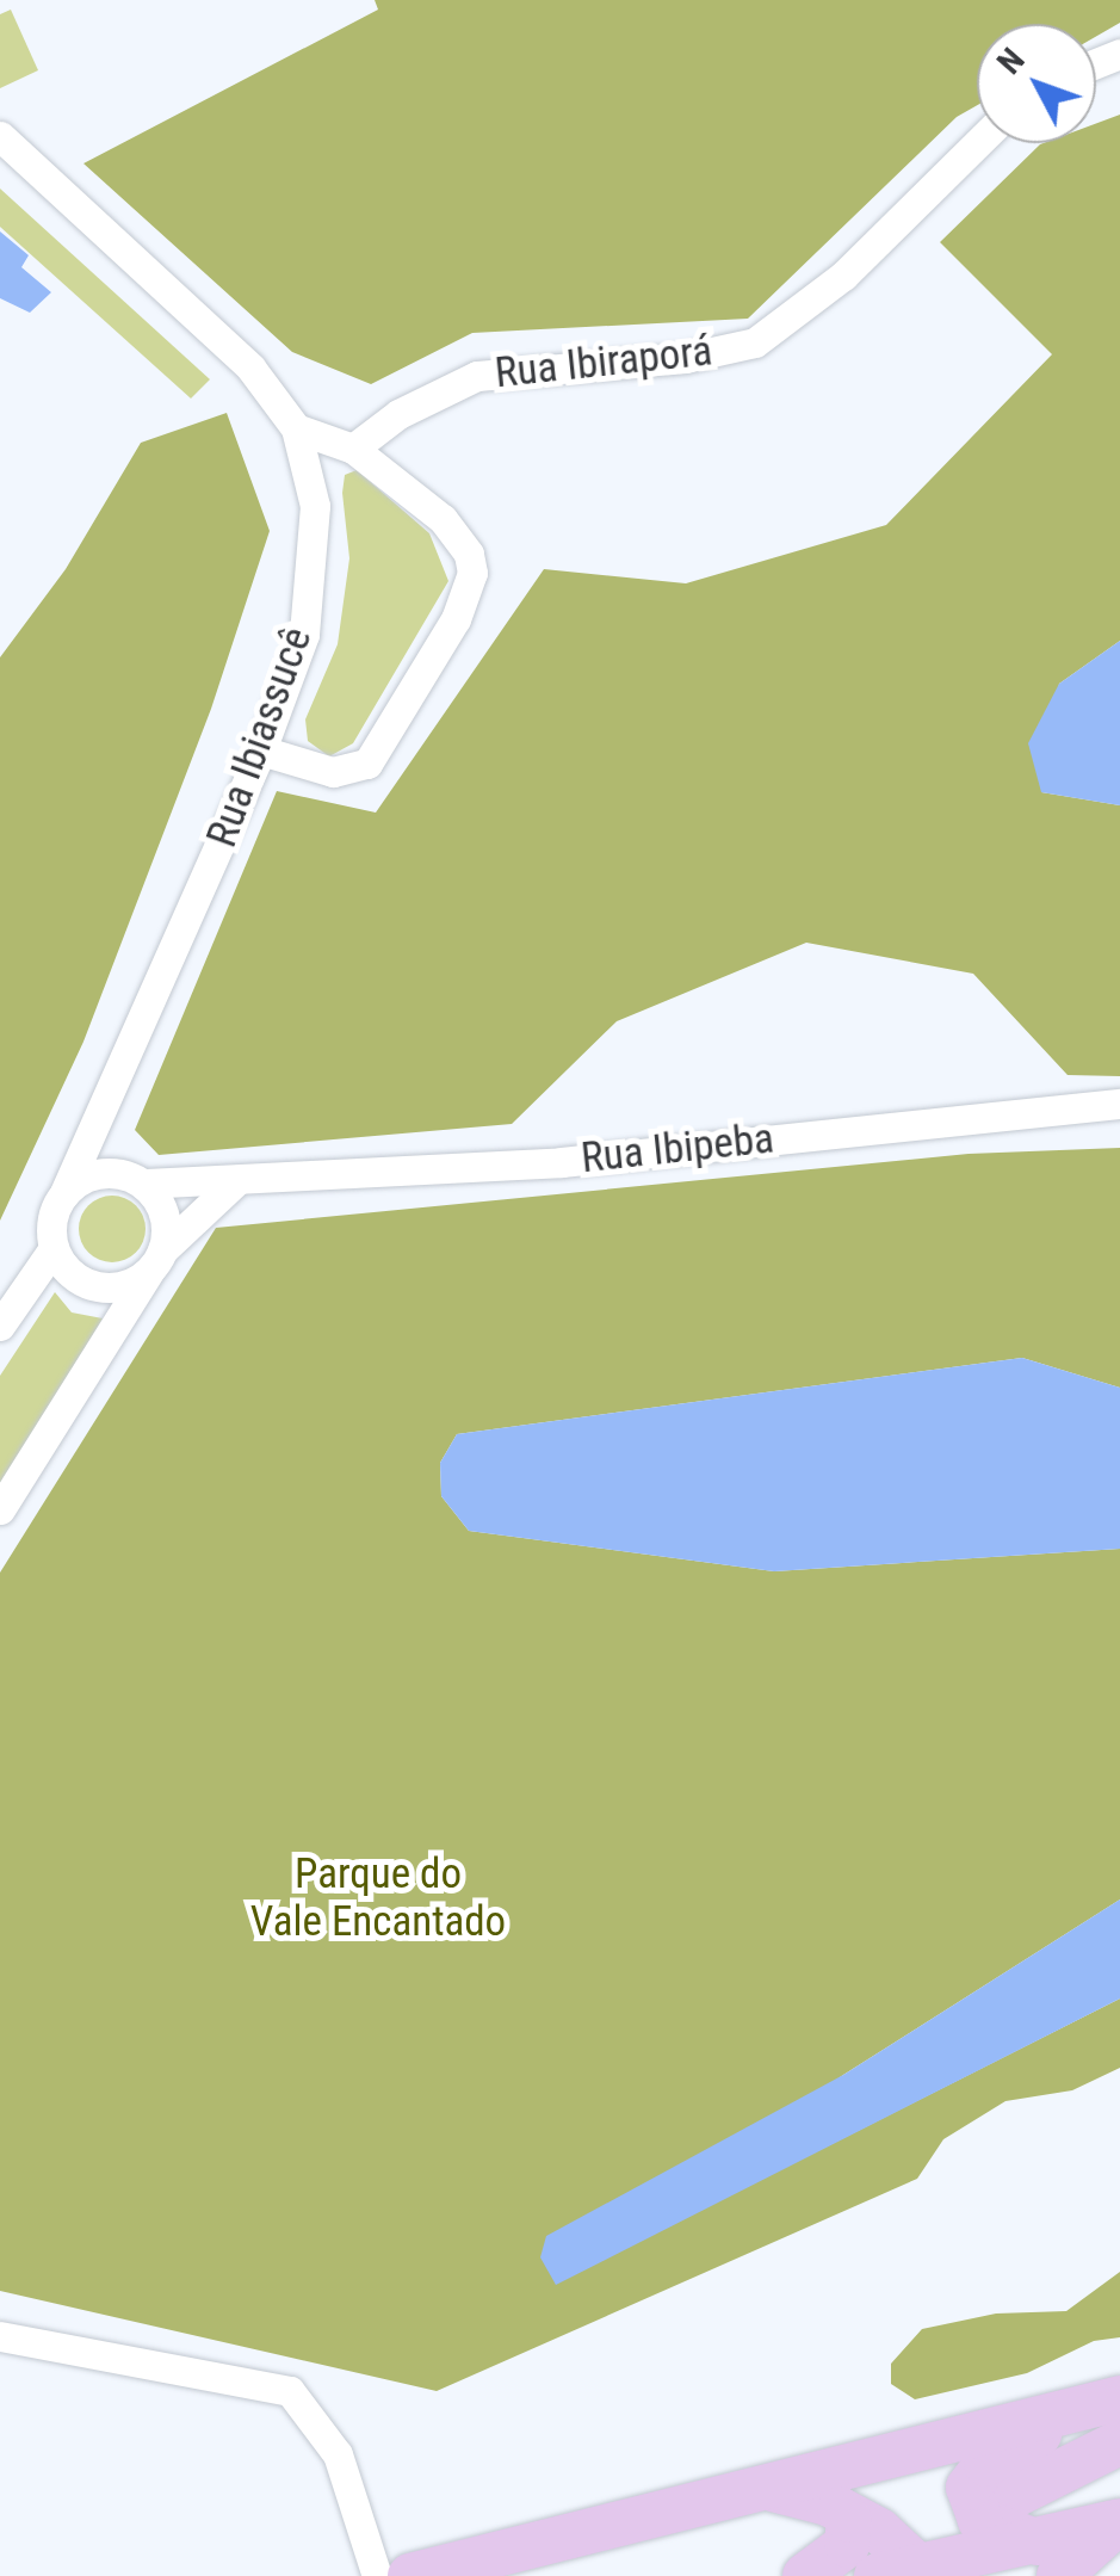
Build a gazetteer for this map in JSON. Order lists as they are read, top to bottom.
{
  "streets": {
    "street": ["Rua Ibiraporá", "Rua Ibiassucê", "Rua Ibipeba"]
  },
  "crossings": [
    ["Rua Ibiassucê", "Rua Ibipeba"]
  ],
  "parks": ["Parque do Vale Encantado"],
  "north": "top left"
}
